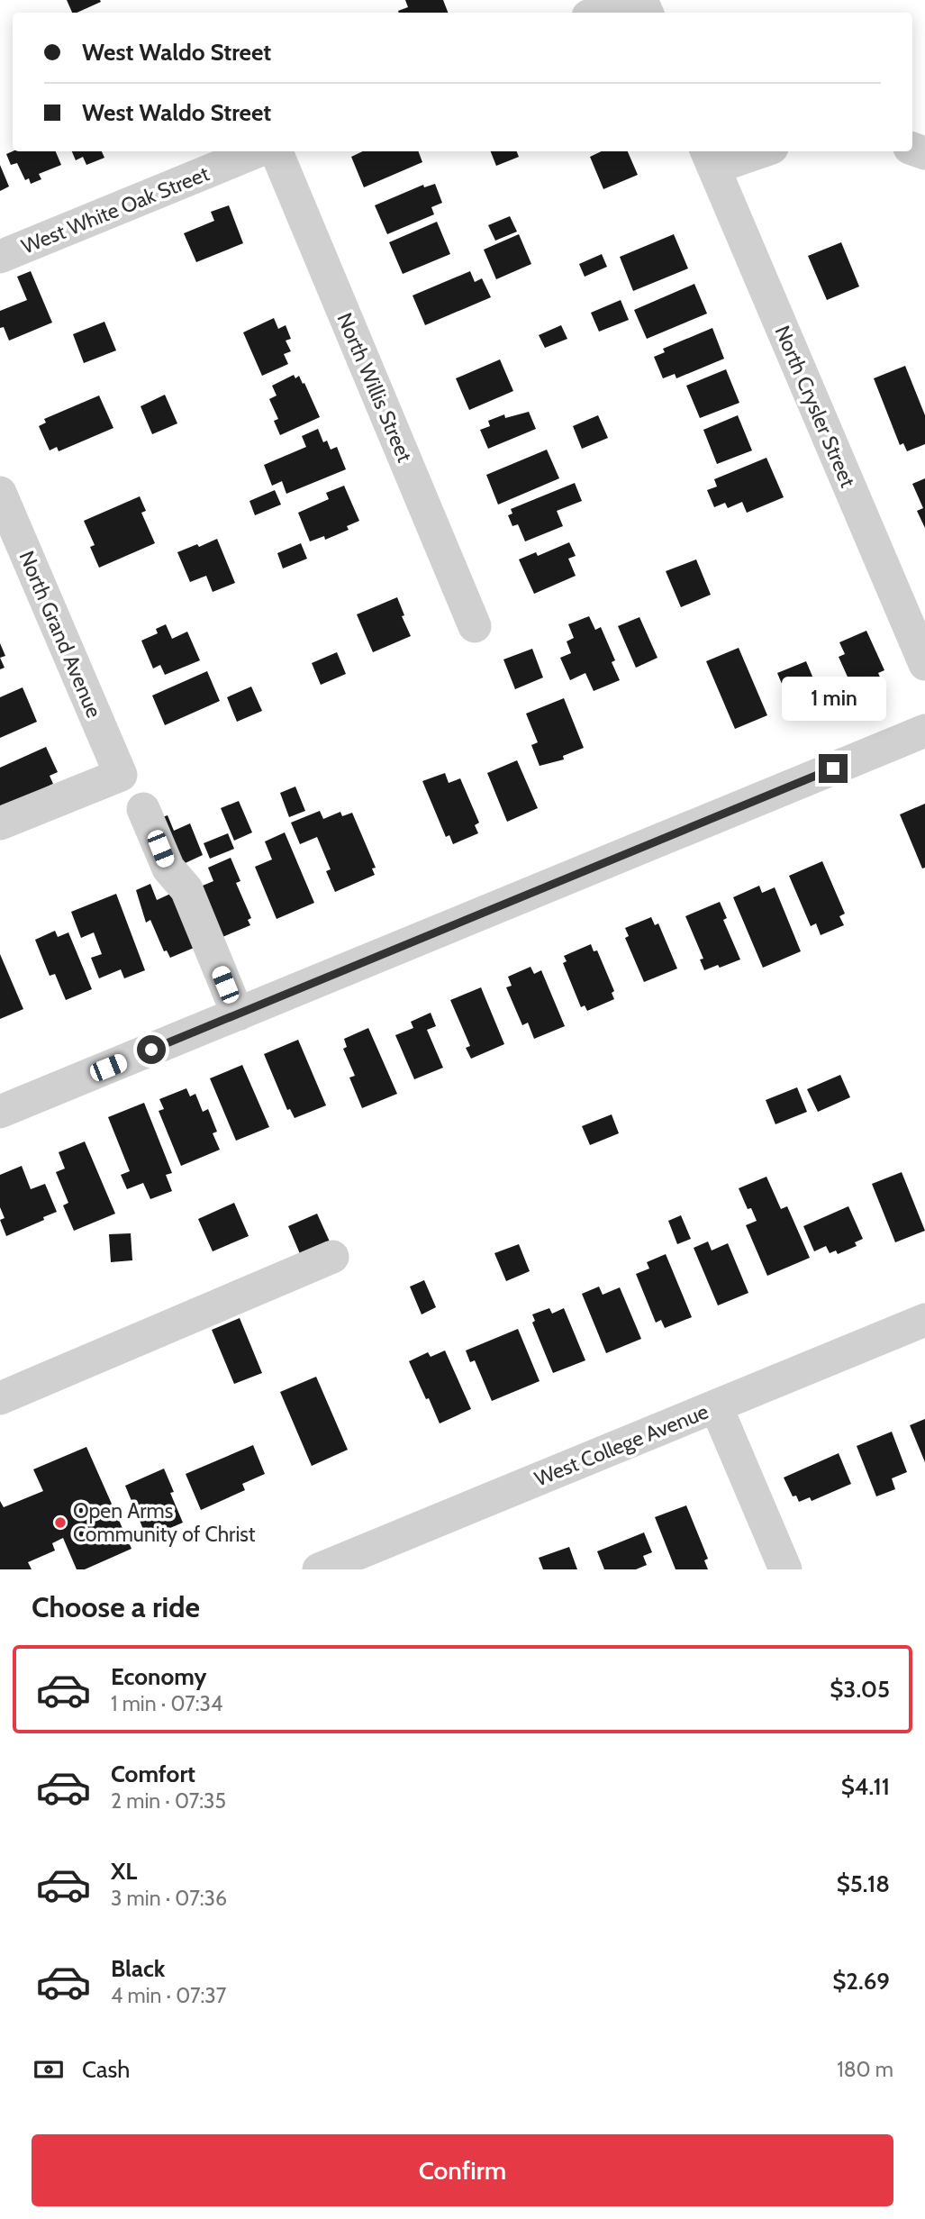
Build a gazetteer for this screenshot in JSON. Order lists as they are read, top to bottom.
{
  "streets": {
    "street": [
      "West White Oak Street",
      "North Willis Street",
      "North Crysler Street",
      "North Grand Avenue",
      "West College Avenue"
    ]
  },
  "places": ["Open Arms Community of Christ"],
  "page": {
    "banner": ["West Waldo Street", "West Waldo Street"],
    "bubble": "1 min",
    "heading": "Choose a ride",
    "list": [
      {
        "name": "Economy",
        "note": "1 min · 07:34",
        "value": "$3.05"
      },
      {
        "name": "Comfort",
        "note": "2 min · 07:35",
        "value": "$4.11"
      },
      {
        "name": "XL",
        "note": "3 min · 07:36",
        "value": "$5.18"
      },
      {
        "name": "Black",
        "note": "4 min · 07:37",
        "value": "$2.69"
      }
    ],
    "pay": ["Cash", "180 m"],
    "buttons": "Confirm"
  }
}
